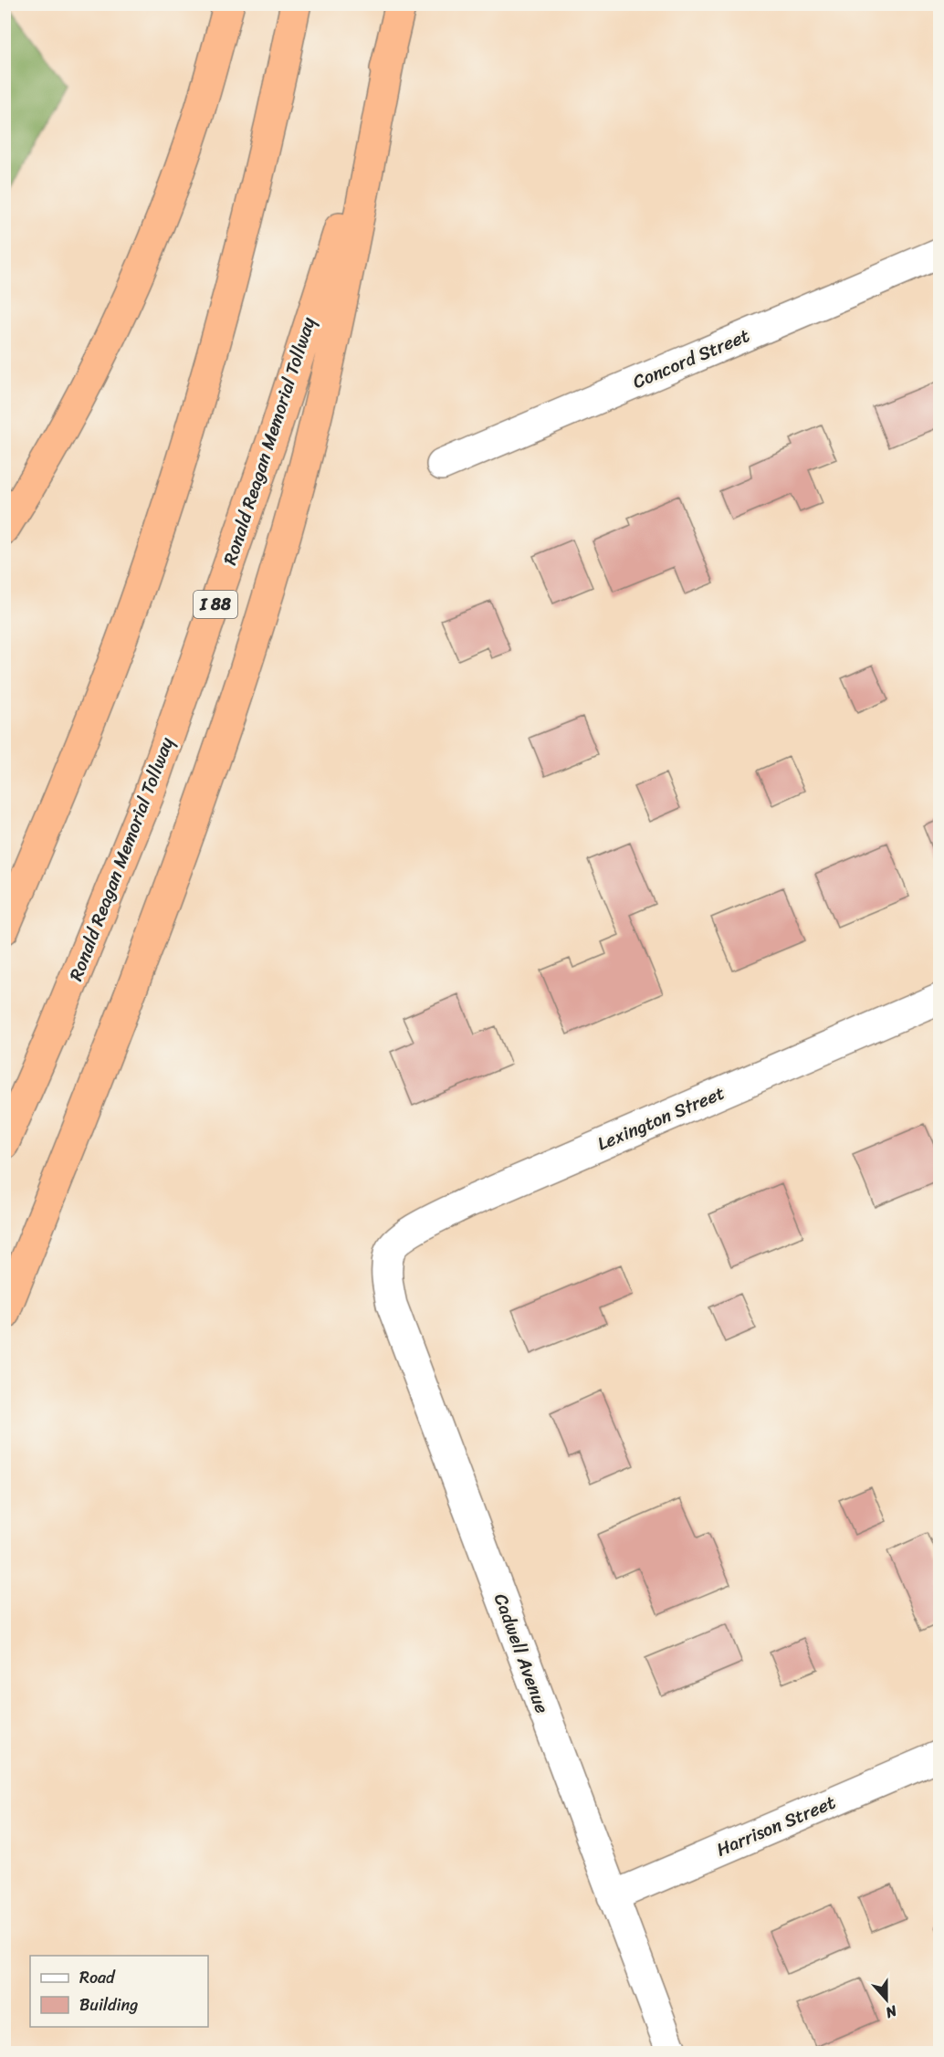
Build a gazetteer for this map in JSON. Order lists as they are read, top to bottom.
{
  "streets": {
    "highway": ["Ronald Reagan Memorial Tollway", "I 88"],
    "street": [
      "Concord Street",
      "Lexington Street",
      "Cadwell Avenue",
      "Harrison Street"
    ]
  },
  "crossings": [
    ["Lexington Street", "Cadwell Avenue"],
    ["Cadwell Avenue", "Harrison Street"]
  ],
  "legend": ["Road", "Building"],
  "north": "bottom"
}
